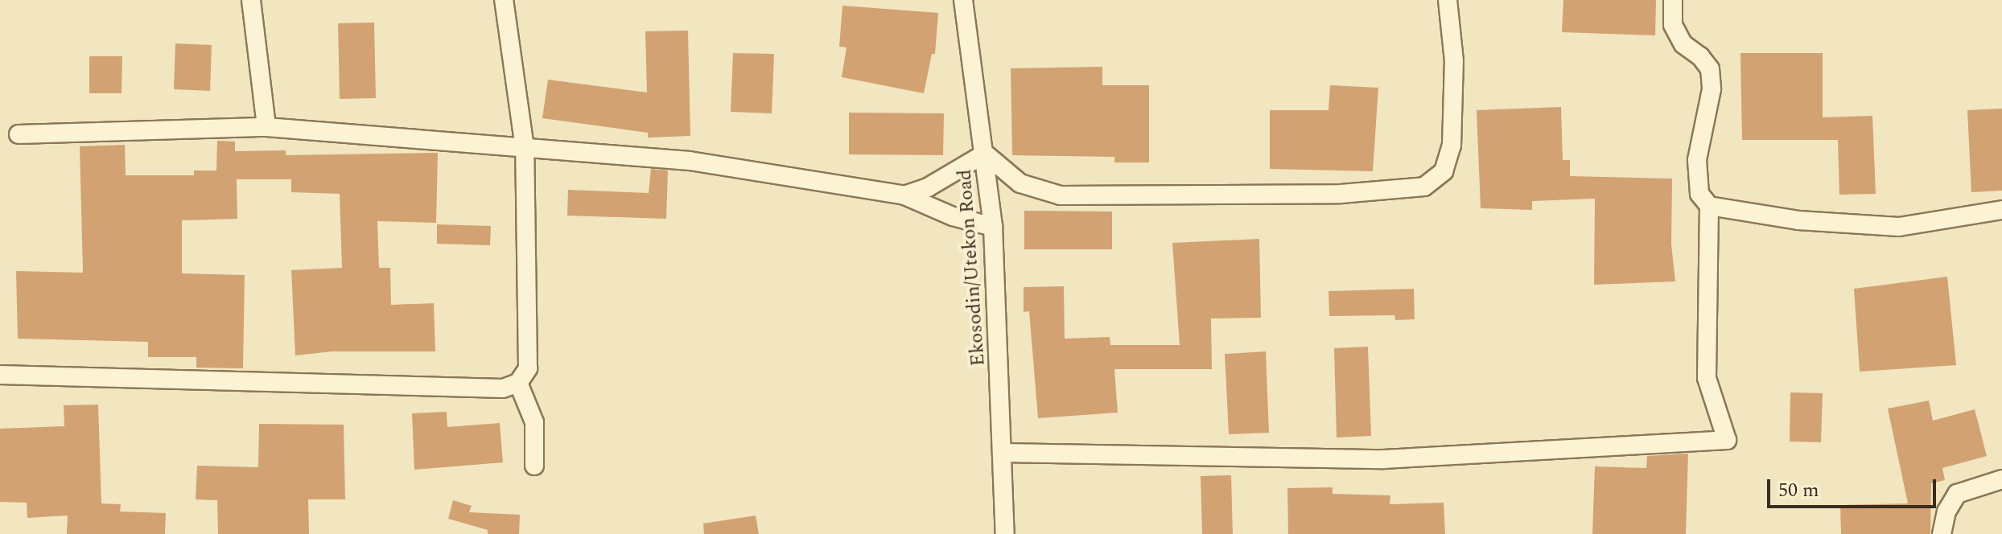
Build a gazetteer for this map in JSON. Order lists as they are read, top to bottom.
{
  "streets": {
    "street": ["Ekosodin/Utekon Road"]
  },
  "scale_bar": "50 m"
}
